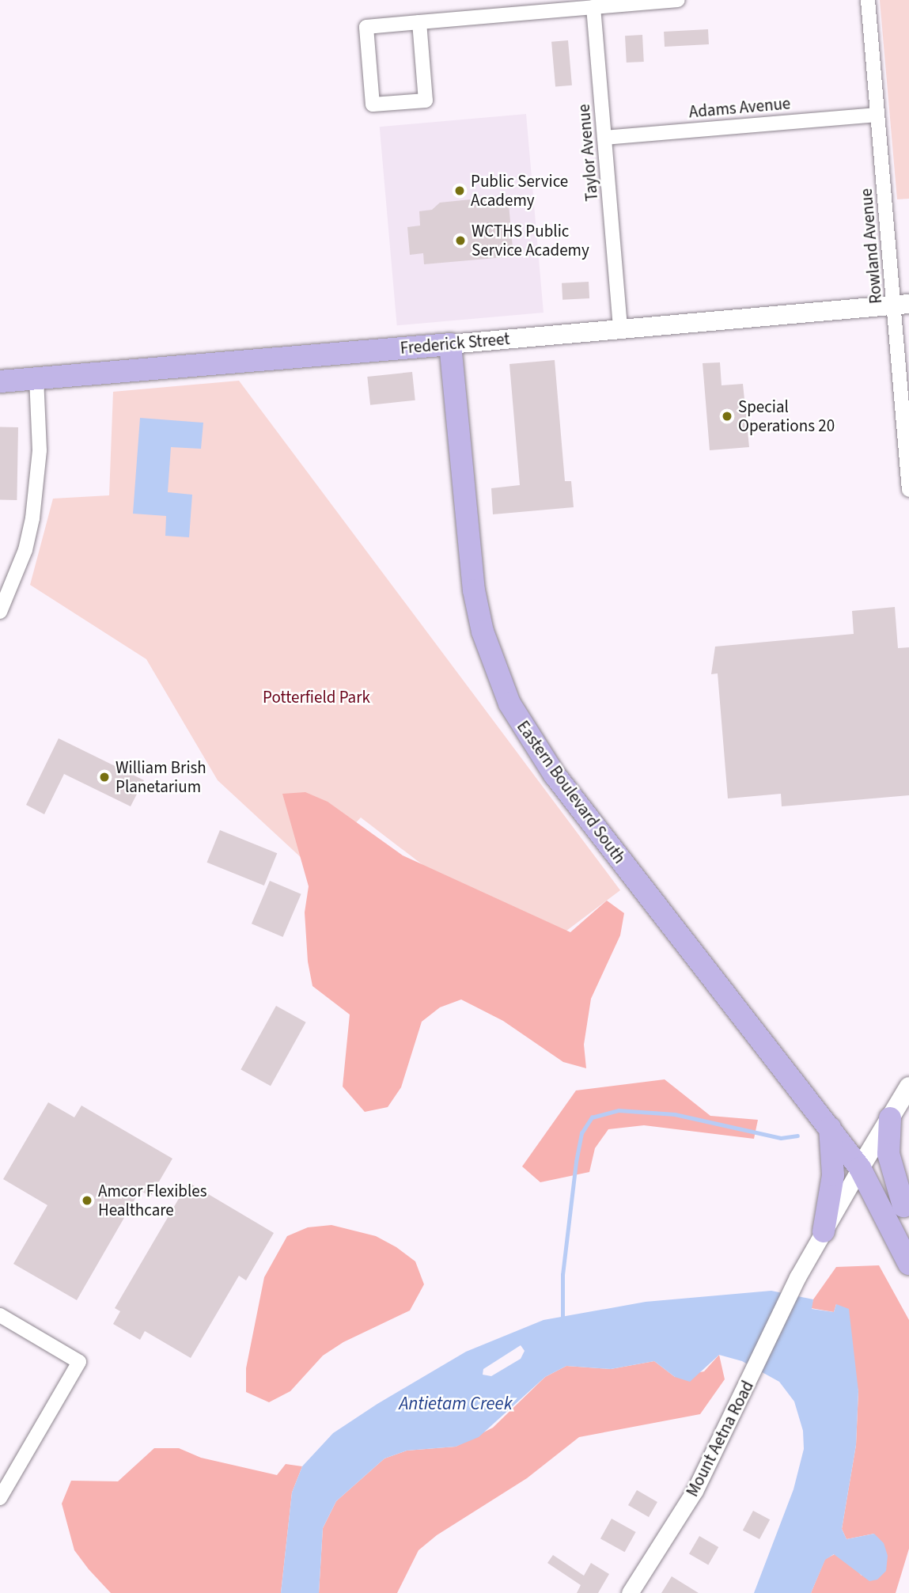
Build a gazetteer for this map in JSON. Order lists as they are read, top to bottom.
{
  "streets": {
    "main road": ["Frederick Street", "Eastern Boulevard South"],
    "street": [
      "Adams Avenue",
      "Taylor Avenue",
      "Rowland Avenue",
      "Mount Aetna Road"
    ]
  },
  "crossings": [
    ["Adams Avenue", "Taylor Avenue"],
    ["Adams Avenue", "Rowland Avenue"],
    ["Taylor Avenue", "Frederick Street"],
    ["Rowland Avenue", "Frederick Street"],
    ["Frederick Street", "Eastern Boulevard South"],
    ["Eastern Boulevard South", "Mount Aetna Road"]
  ],
  "water": ["Antietam Creek"],
  "parks": ["Potterfield Park"],
  "places": [
    "Public Service Academy",
    "WCTHS Public Service Academy",
    "Special Operations 20",
    "William Brish Planetarium",
    "Amcor Flexibles Healthcare"
  ]
}
